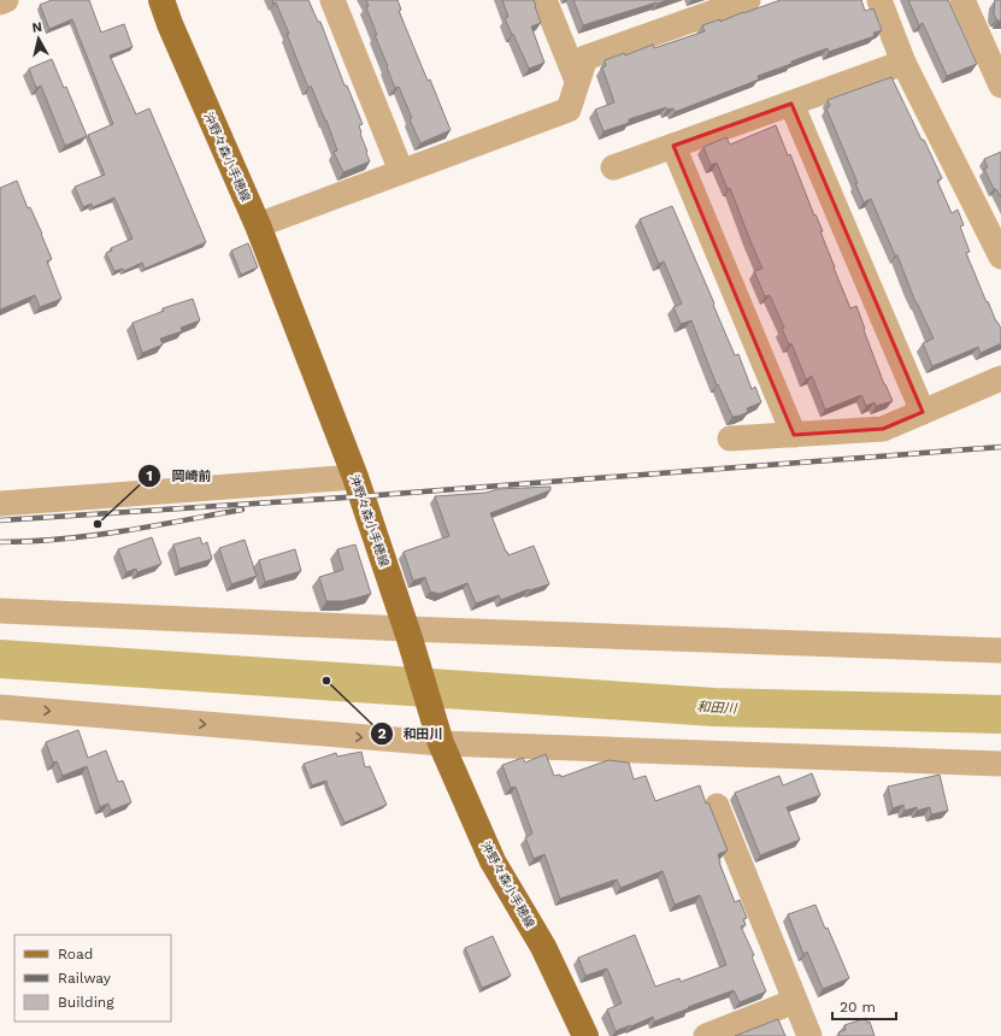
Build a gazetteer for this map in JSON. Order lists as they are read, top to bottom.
{
  "streets": {
    "main road": ["沖野々森小手穂線"]
  },
  "water": ["和田川"],
  "places": ["岡崎前", "和田川"],
  "legend": ["Road", "Railway", "Building"],
  "scale_bar": "20 m",
  "north": "top"
}
